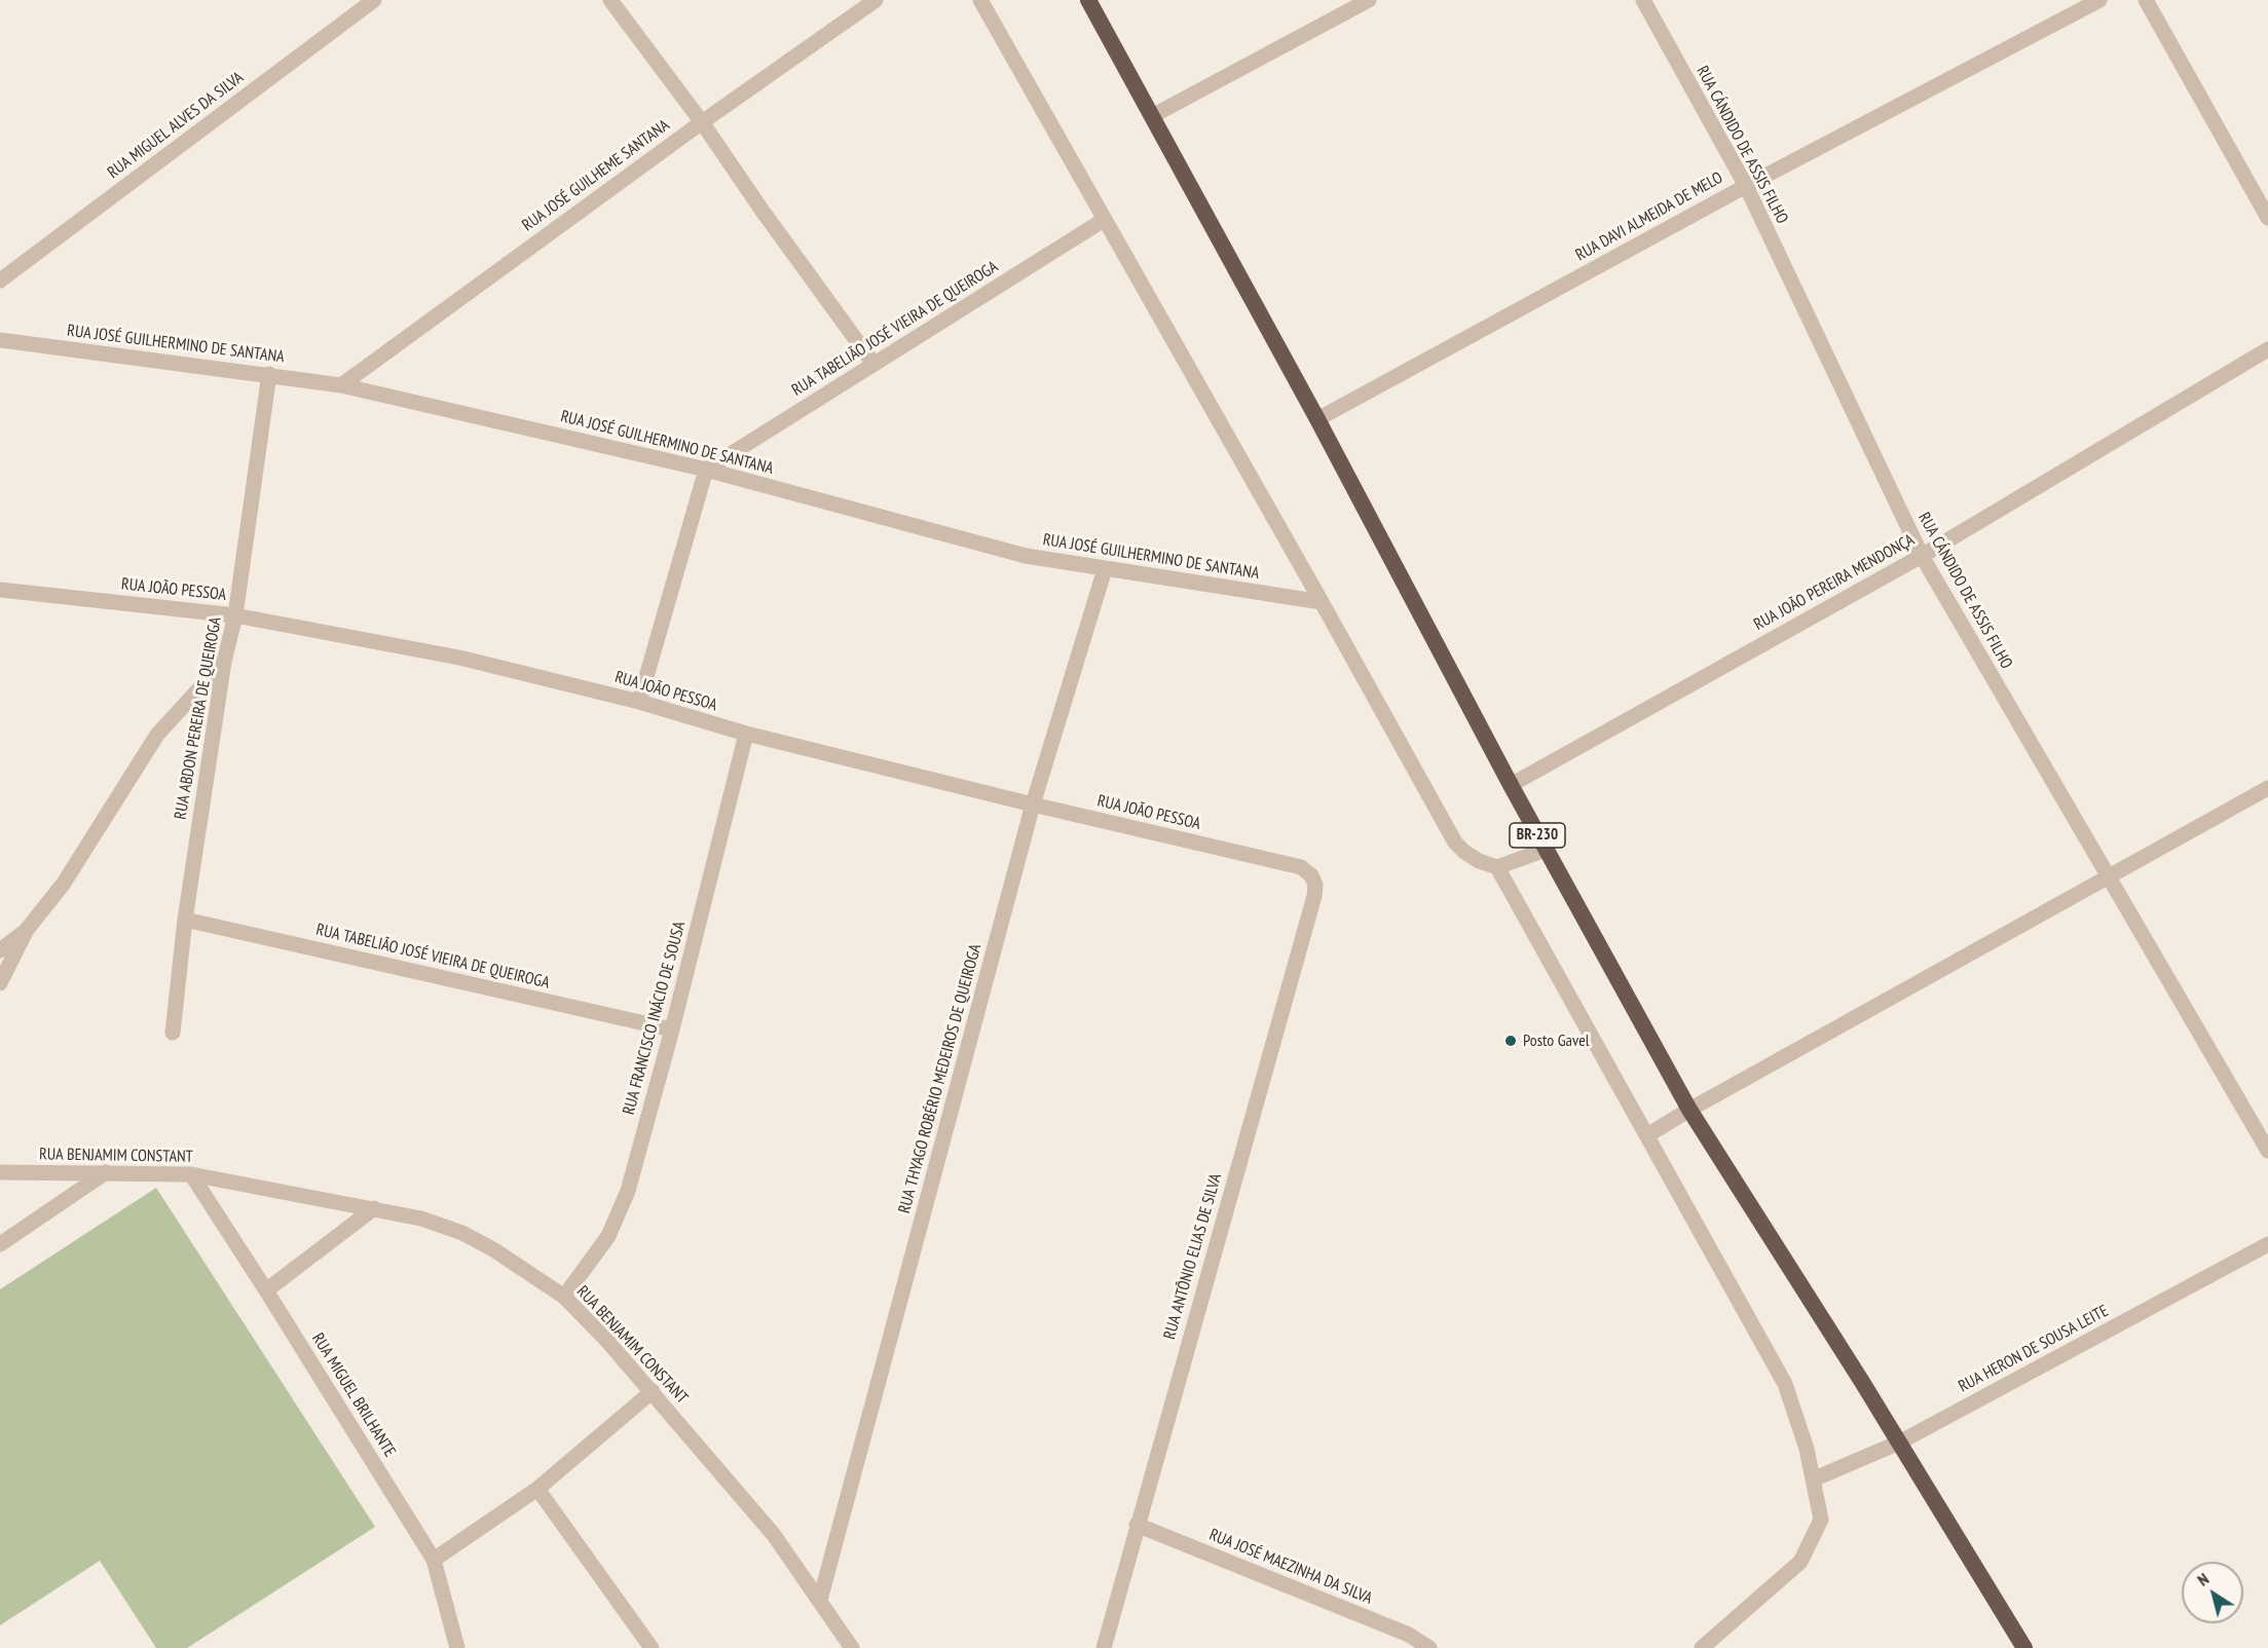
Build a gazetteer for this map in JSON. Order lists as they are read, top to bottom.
{
  "streets": {
    "highway": ["BR-230"],
    "street": [
      "RUA MIGUEL ALVES DA SILVA",
      "RUA CÁNDIDO DE ASSIS FILHO",
      "RUA JOSÉ GUILHEME SANTANA",
      "RUA DAVI ALMEIDA DE MELO",
      "RUA TABELIÃO JOSÉ VIEIRA DE QUEIROGA",
      "RUA JOSÉ GUILHERMINO DE SANTANA",
      "RUA JOÃO PEREIRA MENDONÇA",
      "RUA JOÃO PESSOA",
      "RUA ABDON PEREIRA DE QUEIROGA",
      "RUA FRANCISCO INÁCIO DE SOUSA",
      "RUA THYAGO ROBÉRIO MEDEIROS DE QUEIROGA",
      "RUA BENJAMIM CONSTANT",
      "RUA ANTÔNIO ELIAS DE SILVA",
      "RUA HERON DE SOUSA LEITE",
      "RUA MIGUEL BRILHANTE",
      "RUA JOSÉ MAEZINHA DA SILVA"
    ]
  },
  "crossings": [
    ["RUA CÁNDIDO DE ASSIS FILHO", "RUA DAVI ALMEIDA DE MELO"],
    ["RUA CÁNDIDO DE ASSIS FILHO", "RUA JOÃO PEREIRA MENDONÇA"],
    ["RUA JOSÉ GUILHEME SANTANA", "RUA JOSÉ GUILHERMINO DE SANTANA"],
    ["RUA DAVI ALMEIDA DE MELO", "BR-230"],
    ["RUA TABELIÃO JOSÉ VIEIRA DE QUEIROGA", "RUA JOSÉ GUILHERMINO DE SANTANA"],
    ["RUA TABELIÃO JOSÉ VIEIRA DE QUEIROGA", "RUA ABDON PEREIRA DE QUEIROGA"],
    ["RUA TABELIÃO JOSÉ VIEIRA DE QUEIROGA", "RUA FRANCISCO INÁCIO DE SOUSA"],
    ["RUA JOSÉ GUILHERMINO DE SANTANA", "RUA ABDON PEREIRA DE QUEIROGA"],
    ["RUA JOSÉ GUILHERMINO DE SANTANA", "RUA THYAGO ROBÉRIO MEDEIROS DE QUEIROGA"],
    ["RUA JOÃO PEREIRA MENDONÇA", "BR-230"],
    ["RUA JOÃO PESSOA", "RUA ABDON PEREIRA DE QUEIROGA"],
    ["RUA JOÃO PESSOA", "RUA FRANCISCO INÁCIO DE SOUSA"],
    ["RUA JOÃO PESSOA", "RUA THYAGO ROBÉRIO MEDEIROS DE QUEIROGA"],
    ["RUA JOÃO PESSOA", "RUA ANTÔNIO ELIAS DE SILVA"],
    ["BR-230", "RUA HERON DE SOUSA LEITE"],
    ["RUA FRANCISCO INÁCIO DE SOUSA", "RUA BENJAMIM CONSTANT"],
    ["RUA THYAGO ROBÉRIO MEDEIROS DE QUEIROGA", "RUA BENJAMIM CONSTANT"],
    ["RUA BENJAMIM CONSTANT", "RUA MIGUEL BRILHANTE"],
    ["RUA ANTÔNIO ELIAS DE SILVA", "RUA JOSÉ MAEZINHA DA SILVA"]
  ],
  "places": ["Posto Gavel"],
  "north": "top left"
}
